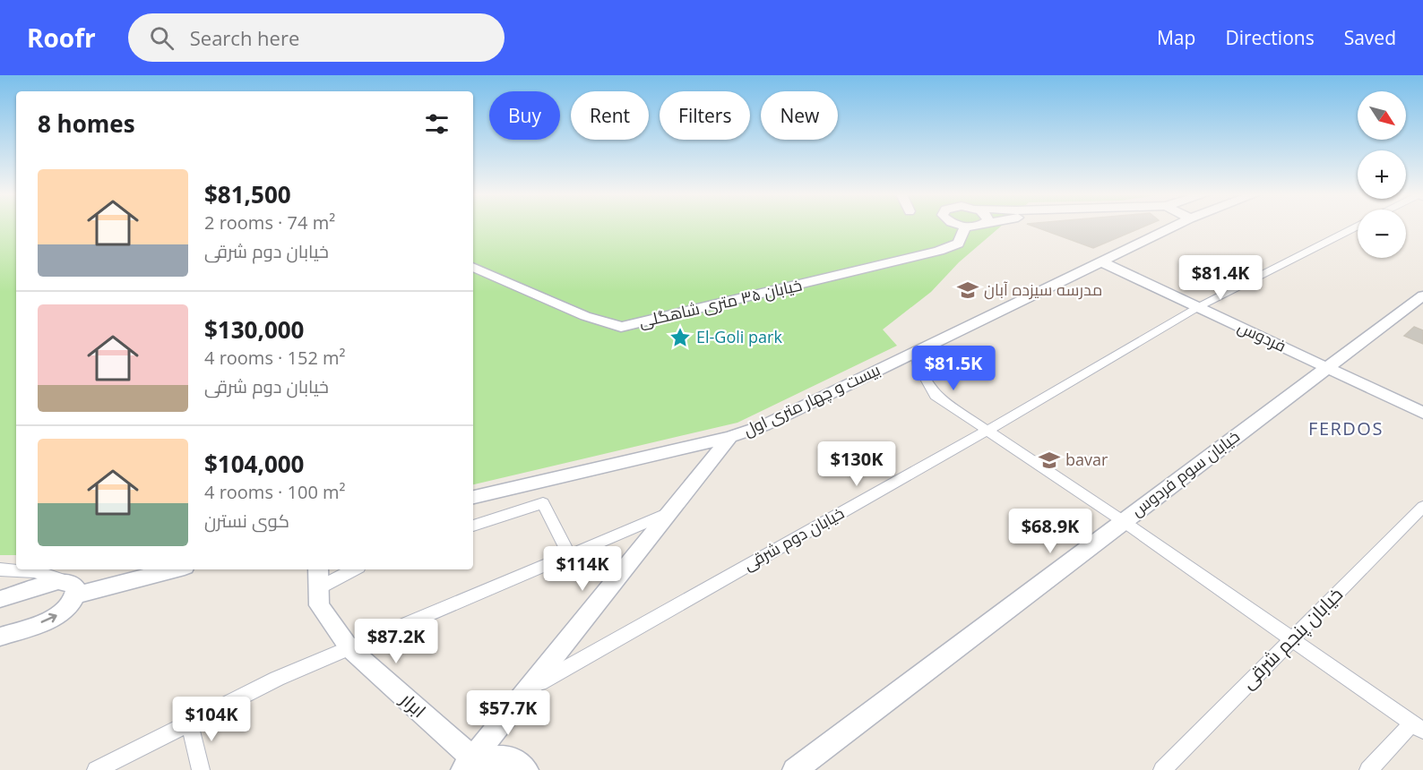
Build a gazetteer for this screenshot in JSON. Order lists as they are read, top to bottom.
{
  "streets": {
    "street": [
      "خیابان ۳۵ متری شاهگلی",
      "فردوس",
      "بیست و چهار متری اول",
      "خیابان سوم فردوس",
      "خیابان دوم شرقی",
      "خیابان پنجم شرقی",
      "ابرار"
    ]
  },
  "crossings": [
    ["فردوس", "بیست و چهار متری اول"],
    ["فردوس", "خیابان سوم فردوس"],
    ["فردوس", "خیابان دوم شرقی"]
  ],
  "districts": ["FERDOS"],
  "places": {
    "school or university": ["مدرسه سیزده آبان", "bavar"],
    "place": ["El-Goli park"]
  },
  "north": "bottom right",
  "page": {
    "header": "Roofr",
    "search": "Search here",
    "nav": ["Map", "Directions", "Saved"],
    "map_buttons": ["+", "−"],
    "chip": [
      "Buy",
      "Rent",
      "Filters",
      "New"
    ],
    "heading": "8 homes",
    "list": [
      {
        "name": "$81,500",
        "note": "2 rooms · 74 m² · خیابان دوم شرقی"
      },
      {
        "name": "$130,000",
        "note": "4 rooms · 152 m² · خیابان دوم شرقی"
      },
      {
        "name": "$104,000",
        "note": "4 rooms · 100 m² · کوی نسترن"
      }
    ],
    "price": [
      "$81.4K",
      "$81.5K",
      "$130K",
      "$68.9K",
      "$114K",
      "$87.2K",
      "$57.7K",
      "$104K"
    ]
  }
}
